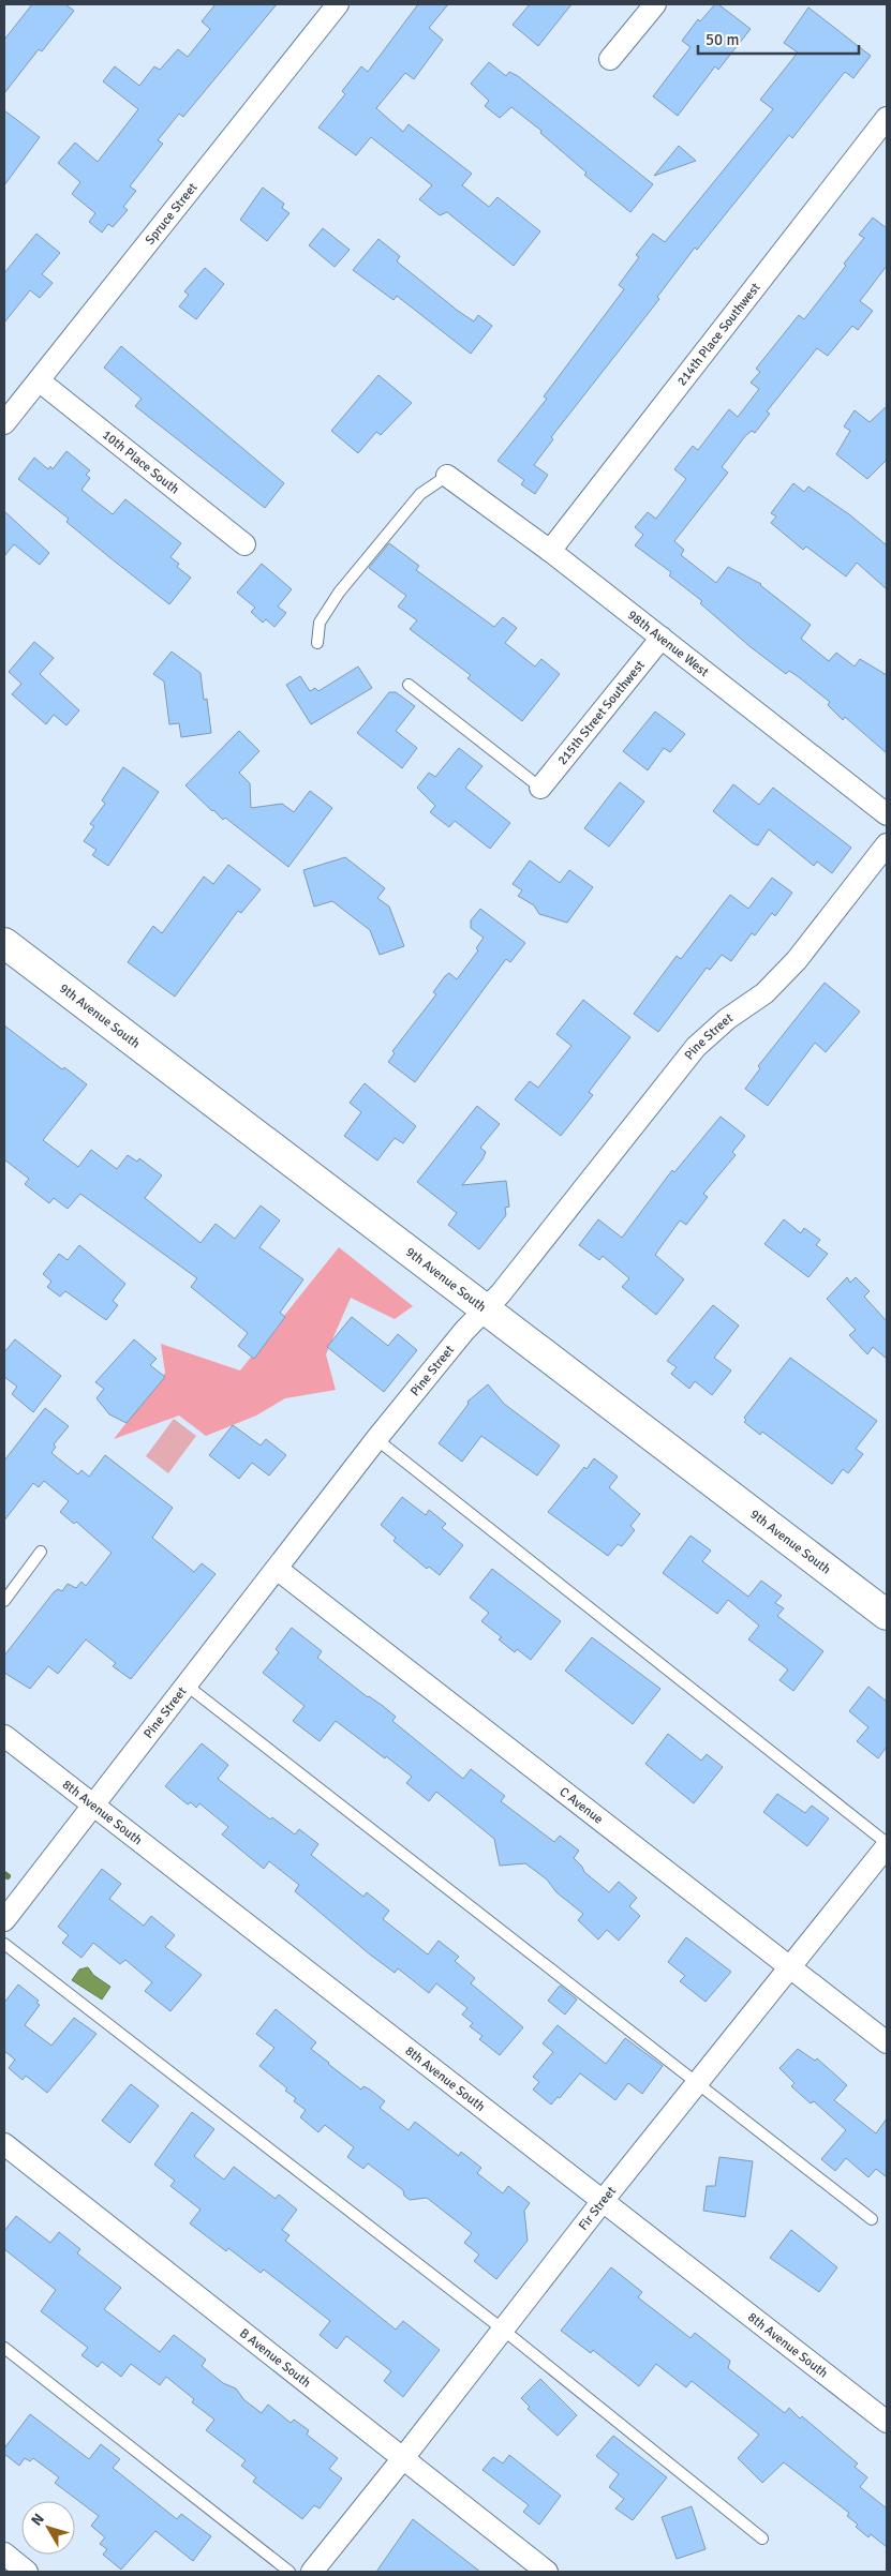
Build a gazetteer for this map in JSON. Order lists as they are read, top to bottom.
{
  "streets": {
    "main road": ["9th Avenue South"],
    "street": [
      "Spruce Street",
      "214th Place Southwest",
      "10th Place South",
      "98th Avenue West",
      "215th Street Southwest",
      "Pine Street",
      "C Avenue",
      "8th Avenue South",
      "Fir Street",
      "B Avenue South"
    ]
  },
  "crossings": [
    ["Spruce Street", "10th Place South"],
    ["214th Place Southwest", "98th Avenue West"],
    ["98th Avenue West", "215th Street Southwest"],
    ["9th Avenue South", "Pine Street"],
    ["Pine Street", "C Avenue"],
    ["Pine Street", "8th Avenue South"],
    ["C Avenue", "Fir Street"],
    ["8th Avenue South", "Fir Street"],
    ["Fir Street", "B Avenue South"]
  ],
  "scale_bar": "50 m",
  "north": "top left"
}
